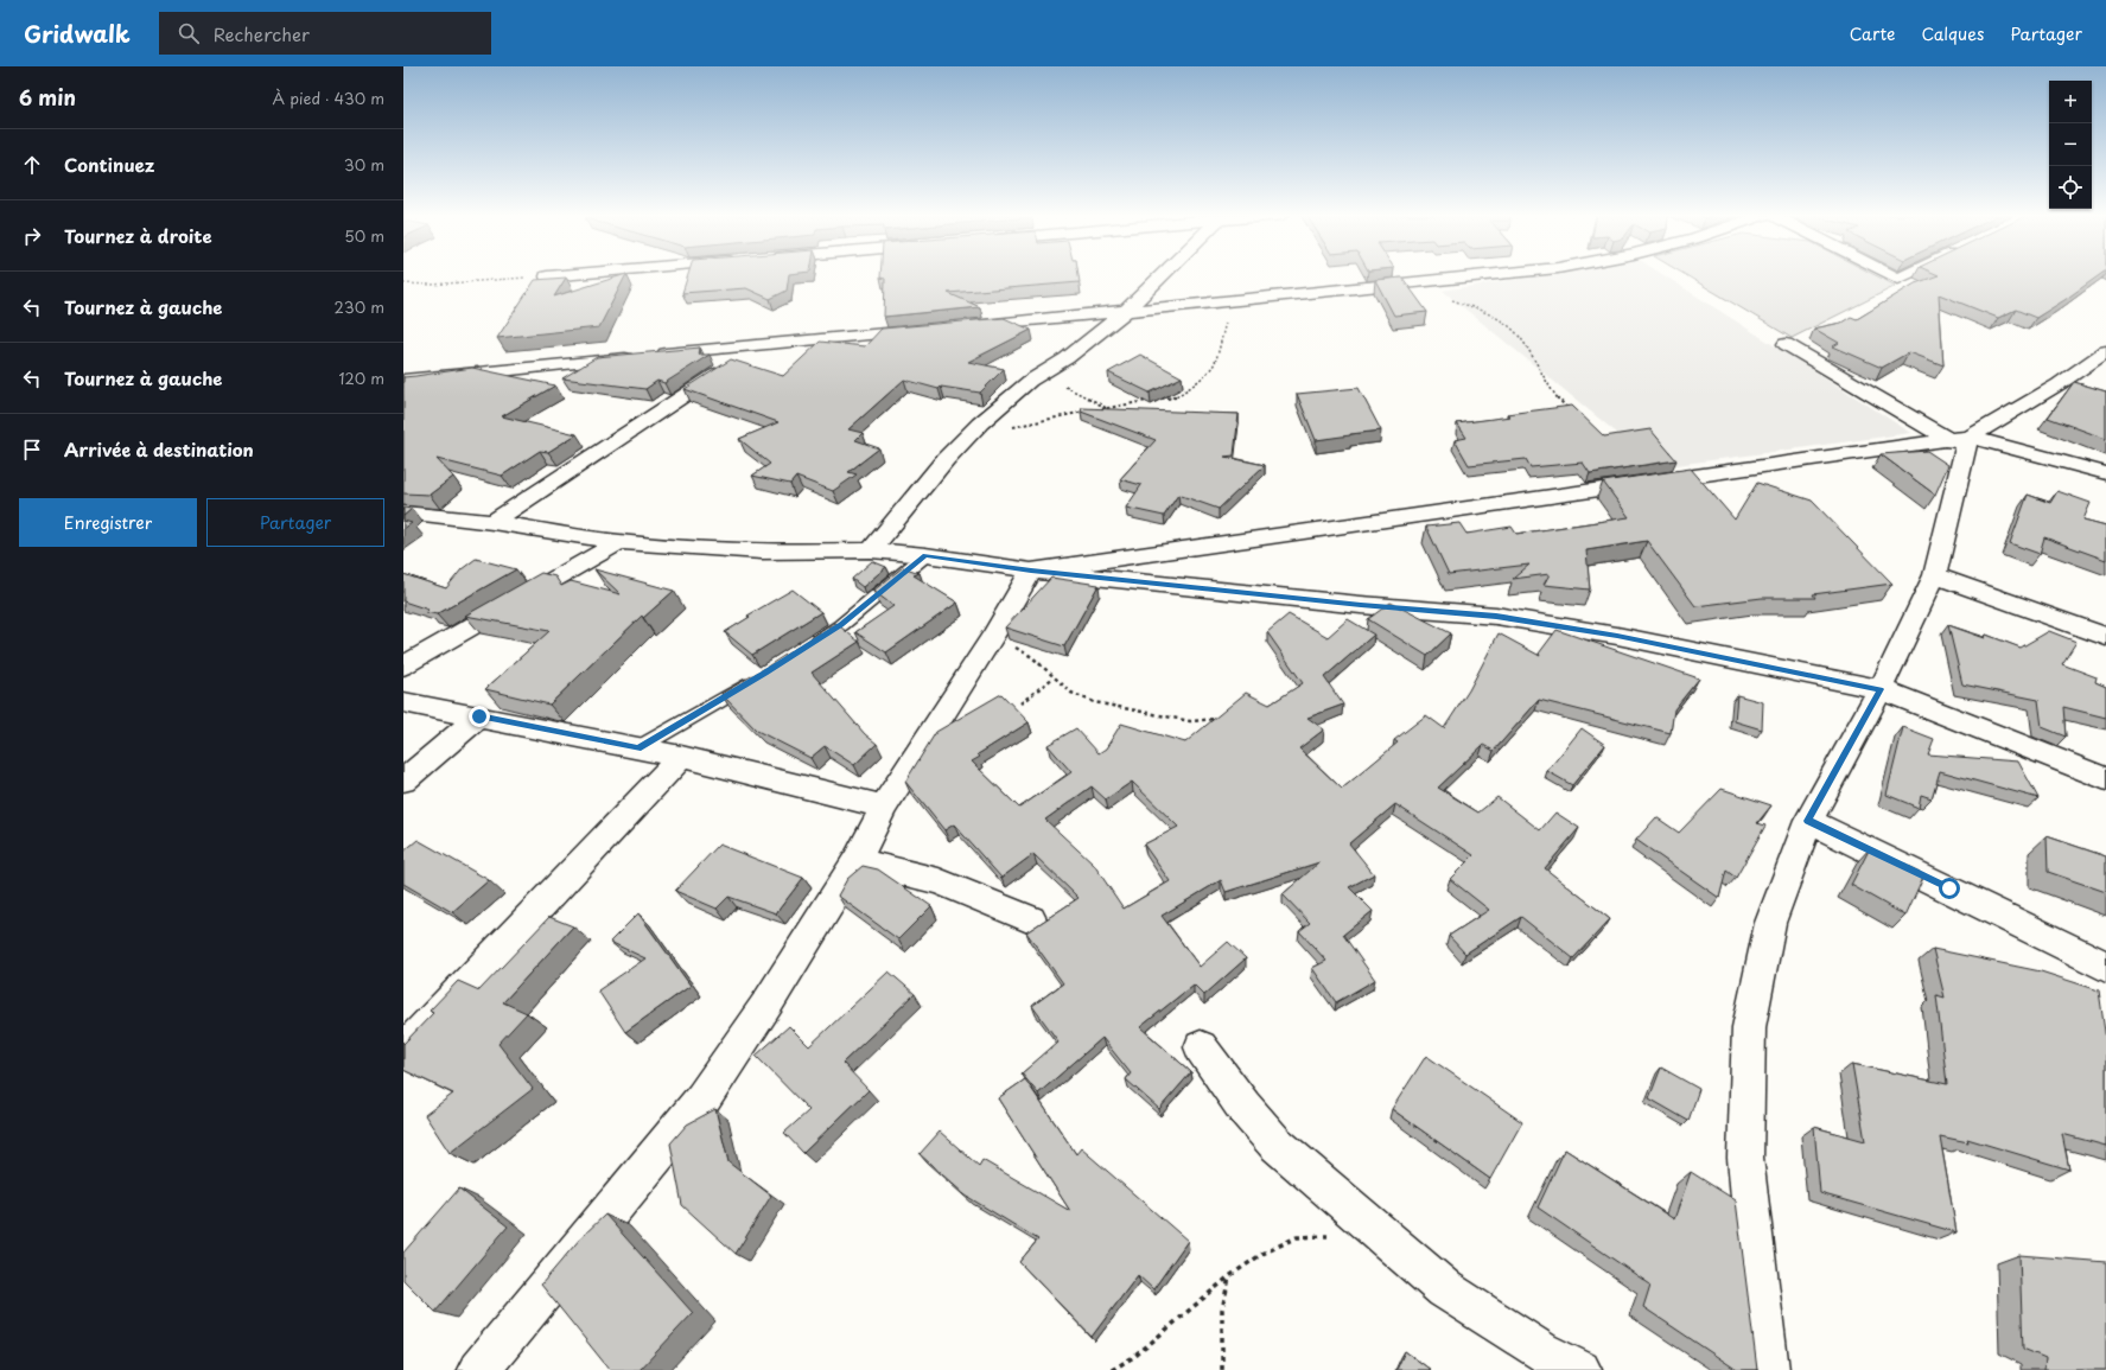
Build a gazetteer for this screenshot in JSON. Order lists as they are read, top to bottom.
{
  "page": {
    "header": "Gridwalk",
    "search": "Rechercher",
    "nav": ["Carte", "Calques", "Partager"],
    "heading": ["6 min", "À pied · 430 m"],
    "map_buttons": ["+", "−"],
    "list": [
      ["Continuez", "30 m"],
      ["Tournez à droite", "50 m"],
      ["Tournez à gauche", "230 m"],
      ["Tournez à gauche", "120 m"],
      "Arrivée à destination"
    ],
    "buttons": ["Enregistrer", "Partager"]
  }
}
